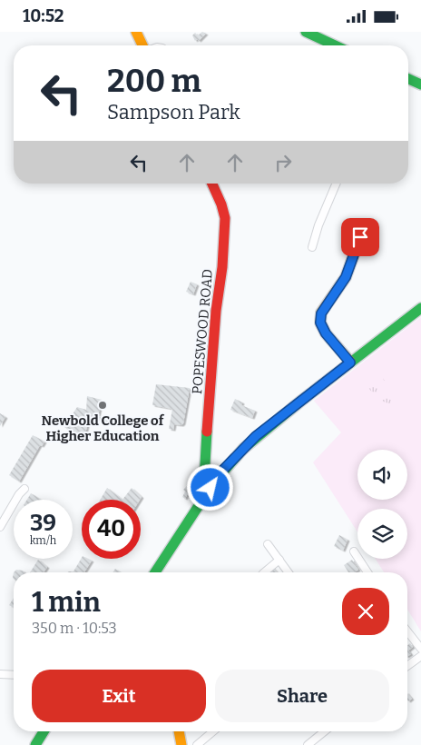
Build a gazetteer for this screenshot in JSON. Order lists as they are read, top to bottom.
{
  "streets": {
    "street": ["POPESWOOD ROAD"]
  },
  "places": ["Newbold College of Higher Education"],
  "page": {
    "status": "10:52",
    "turn": ["200 m", "Sampson Park"],
    "speed": "39 km/h",
    "limit": "40",
    "heading": ["1 min", "350 m · 10:53"],
    "buttons": ["Exit", "Share"]
  }
}
